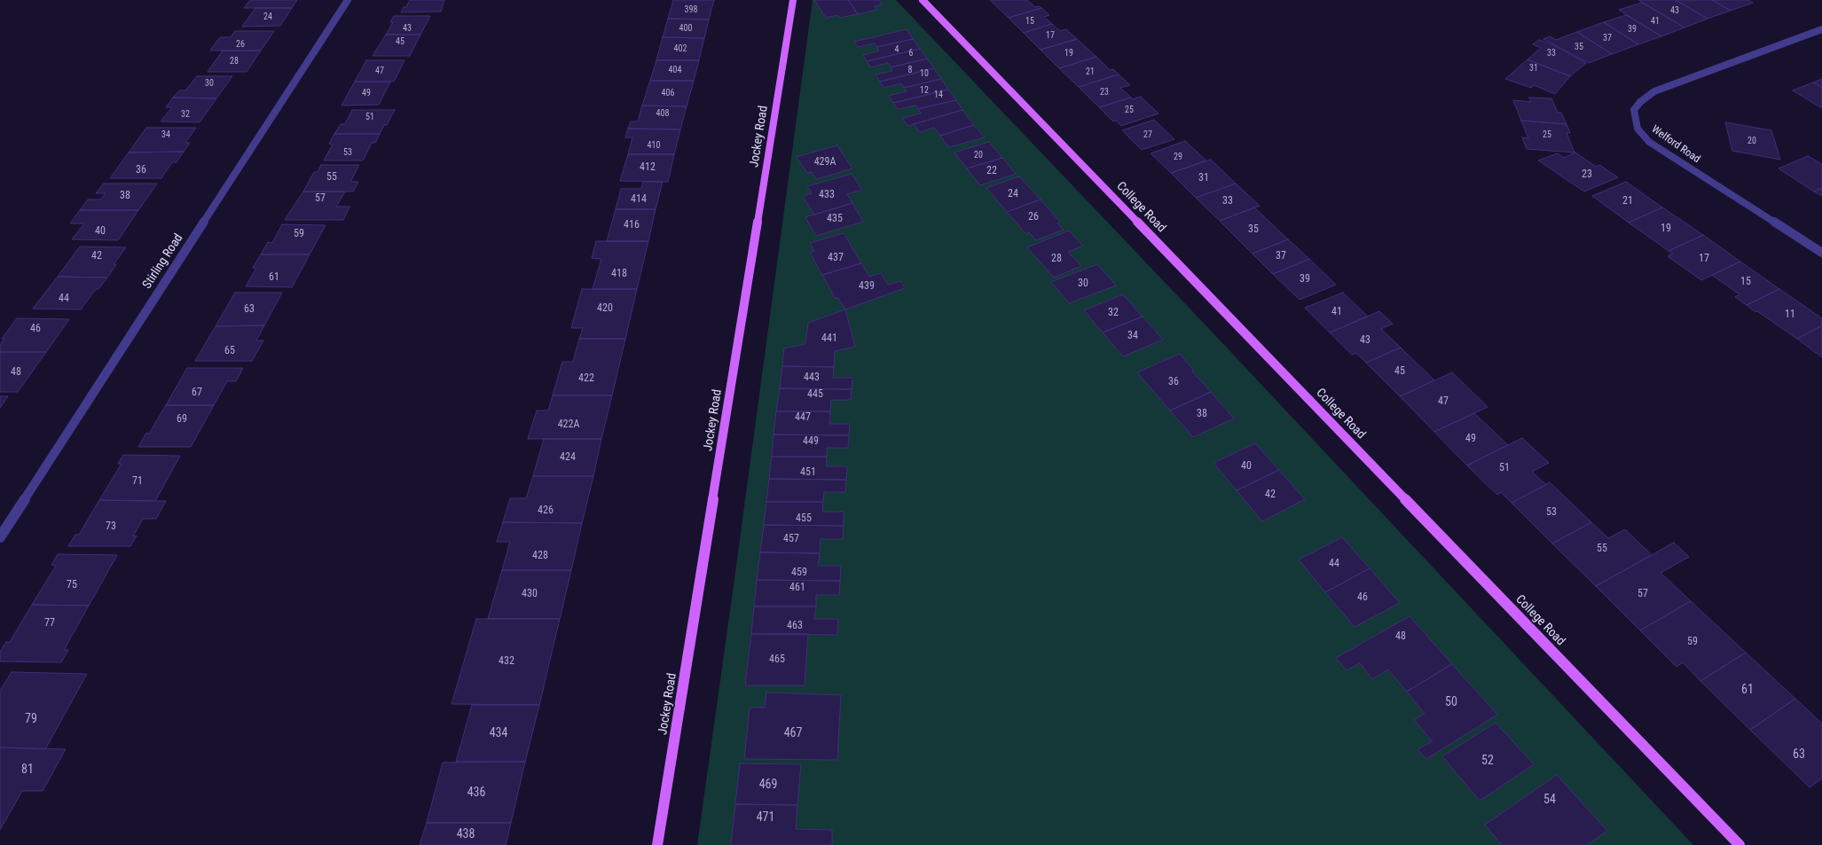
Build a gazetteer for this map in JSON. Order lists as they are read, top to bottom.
{
  "streets": {
    "main road": ["Jockey Road", "College Road"],
    "street": ["Welford Road", "Stirling Road"]
  },
  "house_numbers": [
    "398",
    "43",
    "24",
    "15",
    "41",
    "43",
    "400",
    "39",
    "17",
    "37",
    "45",
    "26",
    "35",
    "402",
    "4",
    "6",
    "19",
    "33",
    "28",
    "31",
    "404",
    "8",
    "47",
    "21",
    "10",
    "30",
    "12",
    "23",
    "49",
    "406",
    "14",
    "25",
    "408",
    "32",
    "51",
    "34",
    "27",
    "25",
    "20",
    "410",
    "53",
    "20",
    "29",
    "429A",
    "412",
    "36",
    "22",
    "23",
    "55",
    "31",
    "24",
    "433",
    "38",
    "57",
    "414",
    "33",
    "21",
    "26",
    "435",
    "416",
    "19",
    "35",
    "40",
    "59",
    "42",
    "37",
    "437",
    "28",
    "17",
    "418",
    "61",
    "39",
    "15",
    "30",
    "439",
    "44",
    "420",
    "63",
    "41",
    "32",
    "11",
    "46",
    "34",
    "441",
    "43",
    "65",
    "45",
    "48",
    "443",
    "422",
    "36",
    "67",
    "445",
    "47",
    "38",
    "447",
    "69",
    "422A",
    "49",
    "449",
    "424",
    "40",
    "51",
    "451",
    "71",
    "42",
    "426",
    "53",
    "455",
    "73",
    "457",
    "55",
    "428",
    "44",
    "459",
    "75",
    "461",
    "430",
    "57",
    "46",
    "77",
    "463",
    "48",
    "59",
    "465",
    "432",
    "61",
    "50",
    "79",
    "434",
    "467",
    "63",
    "52",
    "81",
    "469",
    "436",
    "54",
    "471",
    "438"
  ]
}
